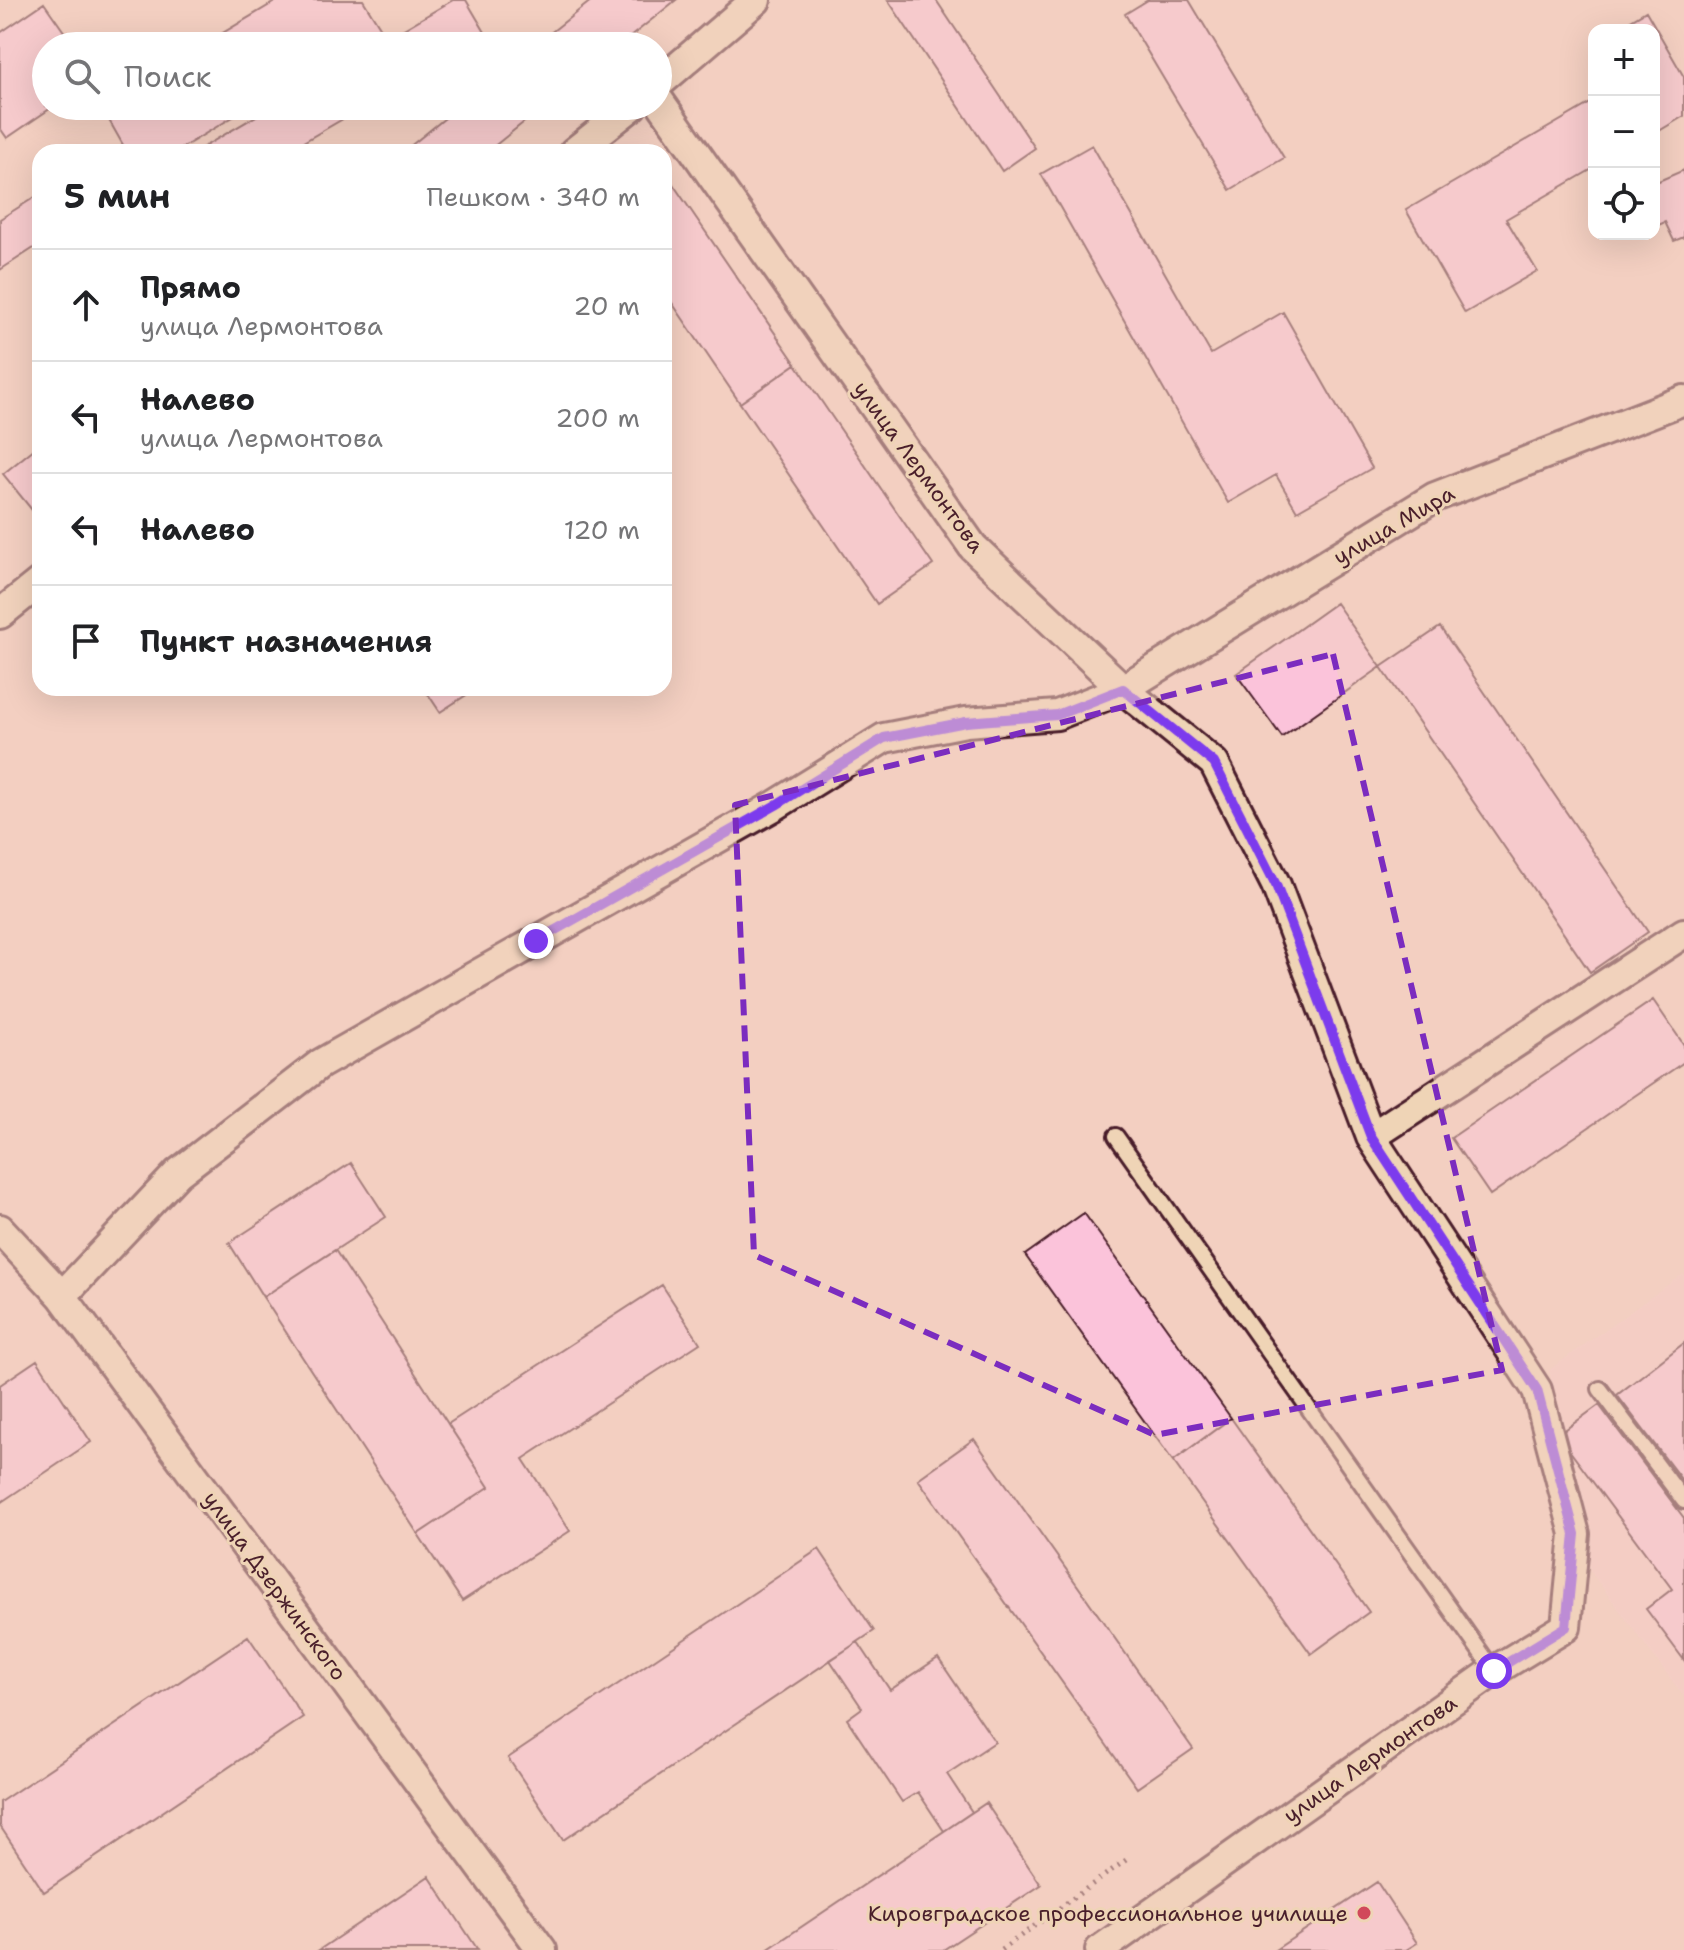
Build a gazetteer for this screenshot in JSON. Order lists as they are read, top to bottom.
{
  "streets": {
    "street": ["улица Лермонтова", "улица Мира", "улица Дзержинского"]
  },
  "crossings": [
    ["улица Лермонтова", "улица Мира"],
    ["улица Мира", "улица Дзержинского"]
  ],
  "places": ["Кировградское профессиональное училище"],
  "page": {
    "map_buttons": ["+", "−"],
    "search": "Поиск",
    "heading": ["5 мин", "Пешком · 340 m"],
    "list": [
      ["Прямо", "улица Лермонтова", "20 m"],
      ["Налево", "улица Лермонтова", "200 m"],
      ["Налево", "120 m"],
      "Пункт назначения"
    ]
  }
}
